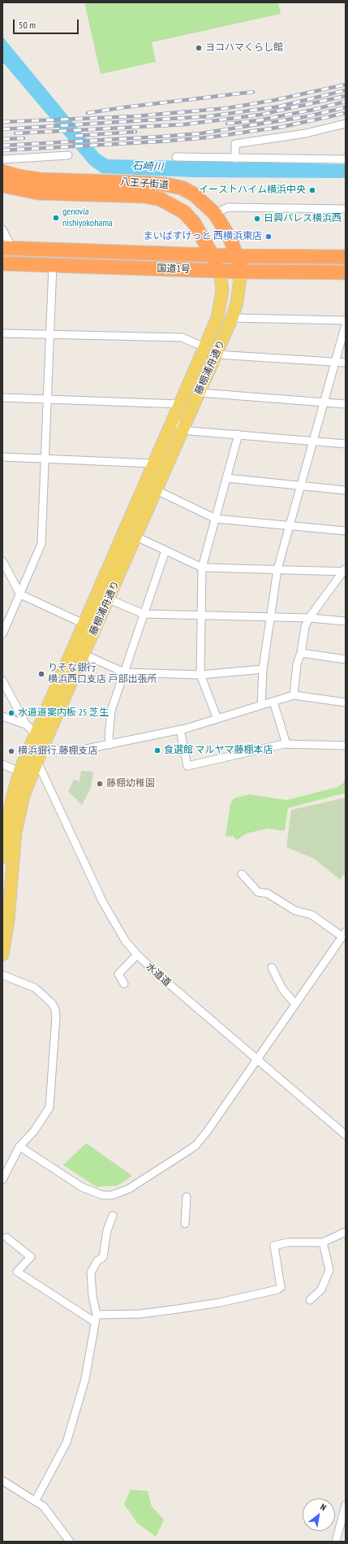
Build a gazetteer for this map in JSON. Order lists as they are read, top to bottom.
{
  "streets": {
    "highway": ["八王子街道", "国道1号"],
    "main road": ["藤棚浦舟通り"],
    "street": ["水道道"]
  },
  "crossings": [
    ["八王子街道", "国道1号"],
    ["八王子街道", "藤棚浦舟通り"],
    ["国道1号", "藤棚浦舟通り"],
    ["藤棚浦舟通り", "水道道"]
  ],
  "water": ["石崎川"],
  "places": [
    "ヨコハマくらし館",
    "イーストハイム横浜中央",
    "genovia nishiyokohama",
    "日興パレス横浜西",
    "まいばすけっと 西横浜東店",
    "りそな銀行 横浜西口支店 戸部出張所",
    "水道道案内板 25 芝生",
    "食選館 マルヤマ藤棚本店",
    "横浜銀行 藤棚支店",
    "藤棚幼稚園"
  ],
  "scale_bar": "50 m",
  "north": "top right"
}
